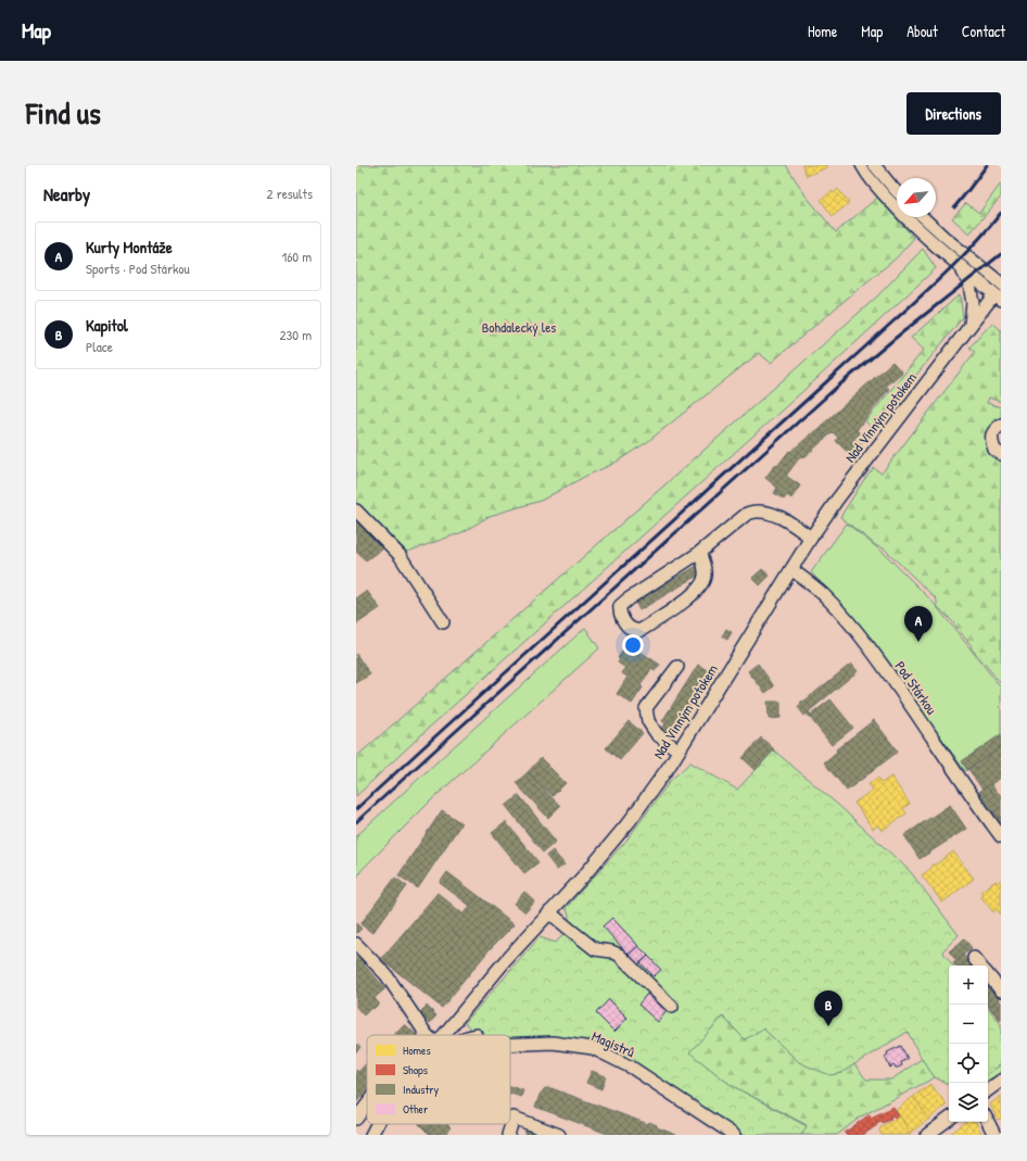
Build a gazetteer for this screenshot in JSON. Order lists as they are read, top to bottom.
{
  "streets": {
    "street": ["Nad Vinným potokem", "Pod Stárkou", "Magistrů"]
  },
  "crossings": [
    ["Nad Vinným potokem", "Pod Stárkou"]
  ],
  "parks": ["Bohdalecký les"],
  "legend": [
    "Homes",
    "Shops",
    "Industry",
    "Other"
  ],
  "north": "bottom left",
  "page": {
    "header": "Map",
    "nav": [
      "Home",
      "Map",
      "About",
      "Contact"
    ],
    "title": "Find us",
    "buttons": "Directions",
    "heading": ["Nearby", "2 results"],
    "list": [
      {
        "mark": "A",
        "name": "Kurty Montáže",
        "note": "Sports · Pod Stárkou",
        "value": "160 m"
      },
      {
        "mark": "B",
        "name": "Kapitol",
        "note": "Place",
        "value": "230 m"
      }
    ],
    "pins": ["A", "B"],
    "map_buttons": ["+", "−"]
  }
}
